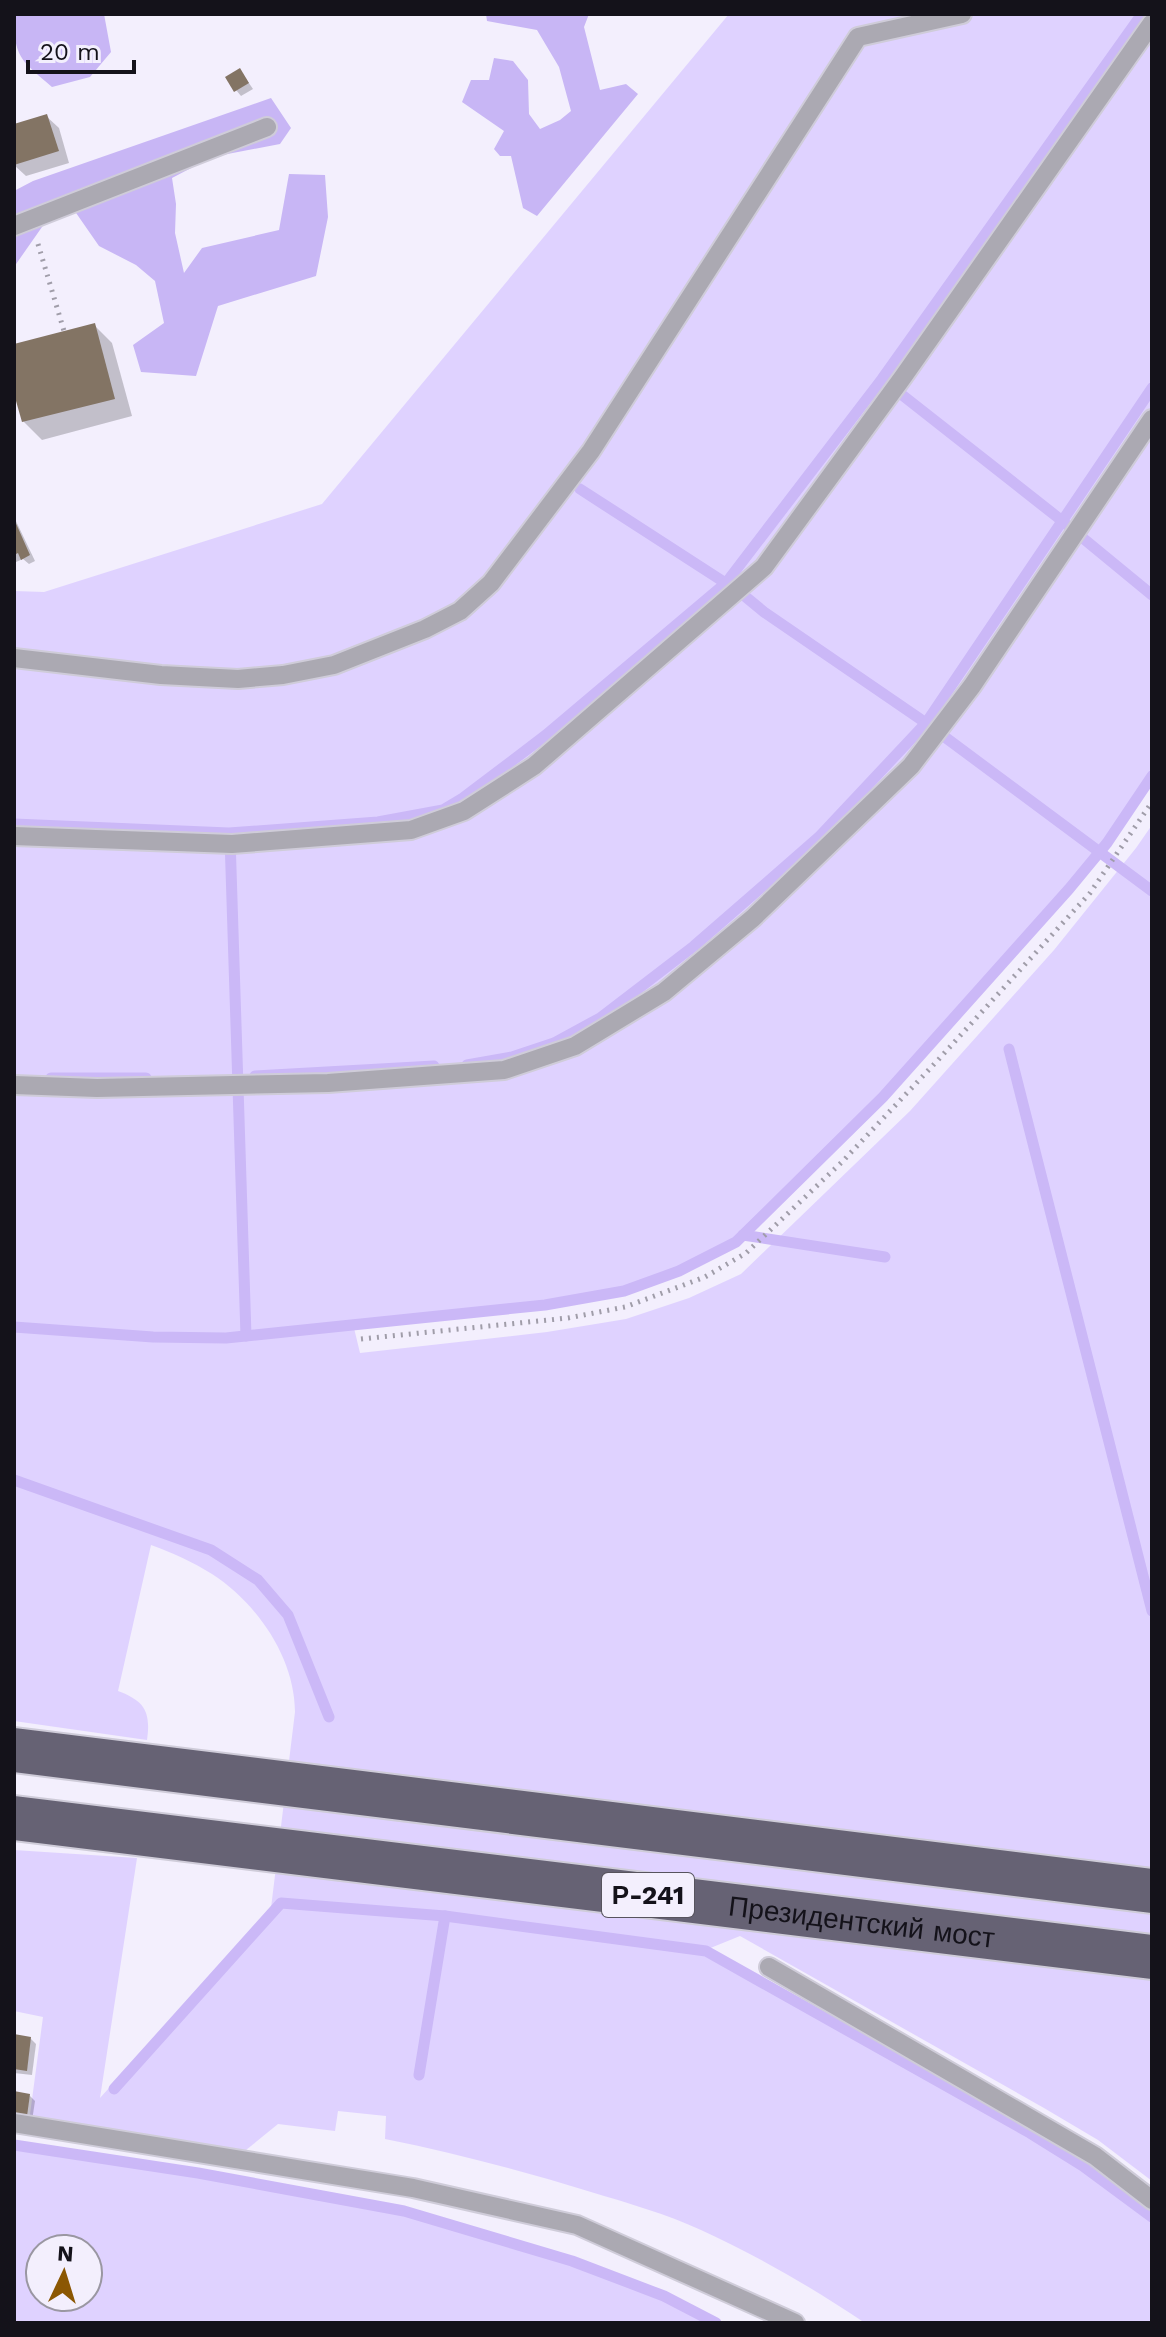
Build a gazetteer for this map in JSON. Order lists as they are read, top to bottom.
{
  "streets": {
    "highway": ["Р-241", "Президентский мост"]
  },
  "scale_bar": "20 m",
  "north": "top"
}
